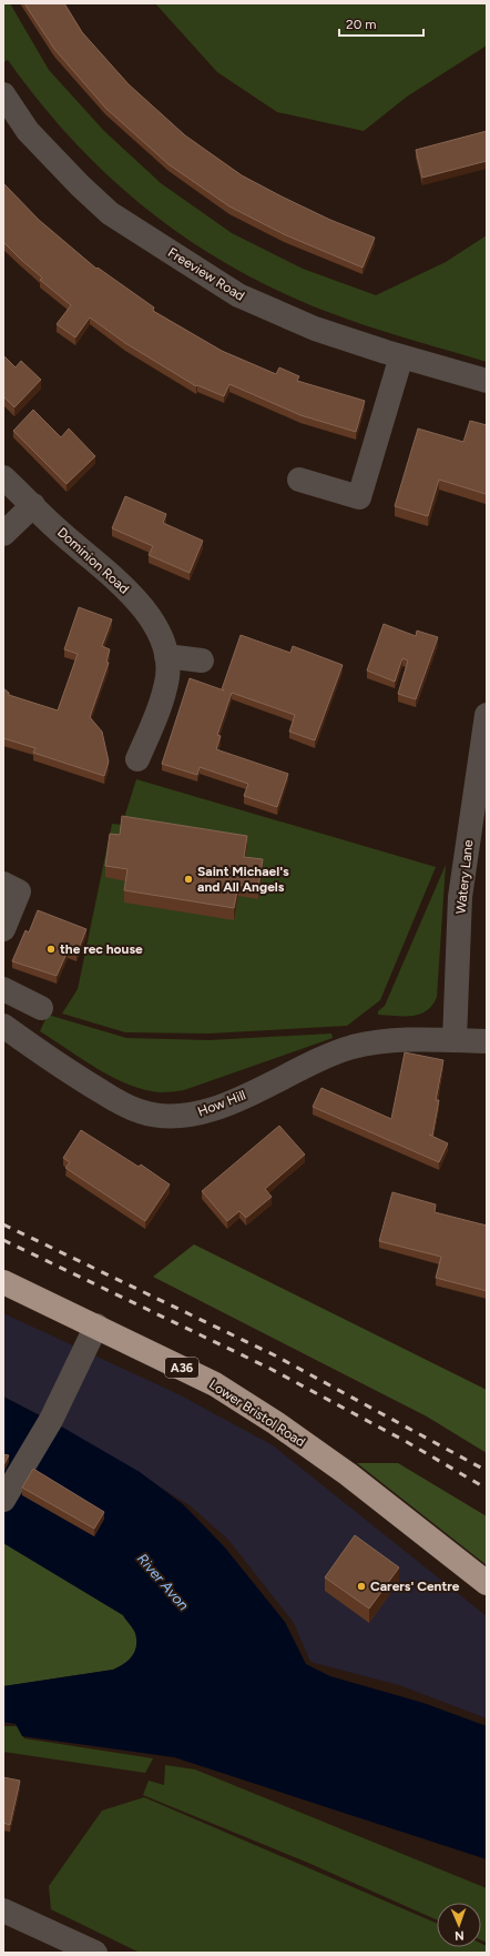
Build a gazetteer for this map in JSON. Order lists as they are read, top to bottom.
{
  "streets": {
    "highway": ["A36", "Lower Bristol Road"],
    "street": [
      "Freeview Road",
      "Dominion Road",
      "Watery Lane",
      "How Hill"
    ]
  },
  "crossings": [
    ["Watery Lane", "How Hill"]
  ],
  "water": ["River Avon"],
  "places": ["Saint Michael's and All Angels", "the rec house", "Carers' Centre"],
  "scale_bar": "20 m",
  "north": "bottom"
}
